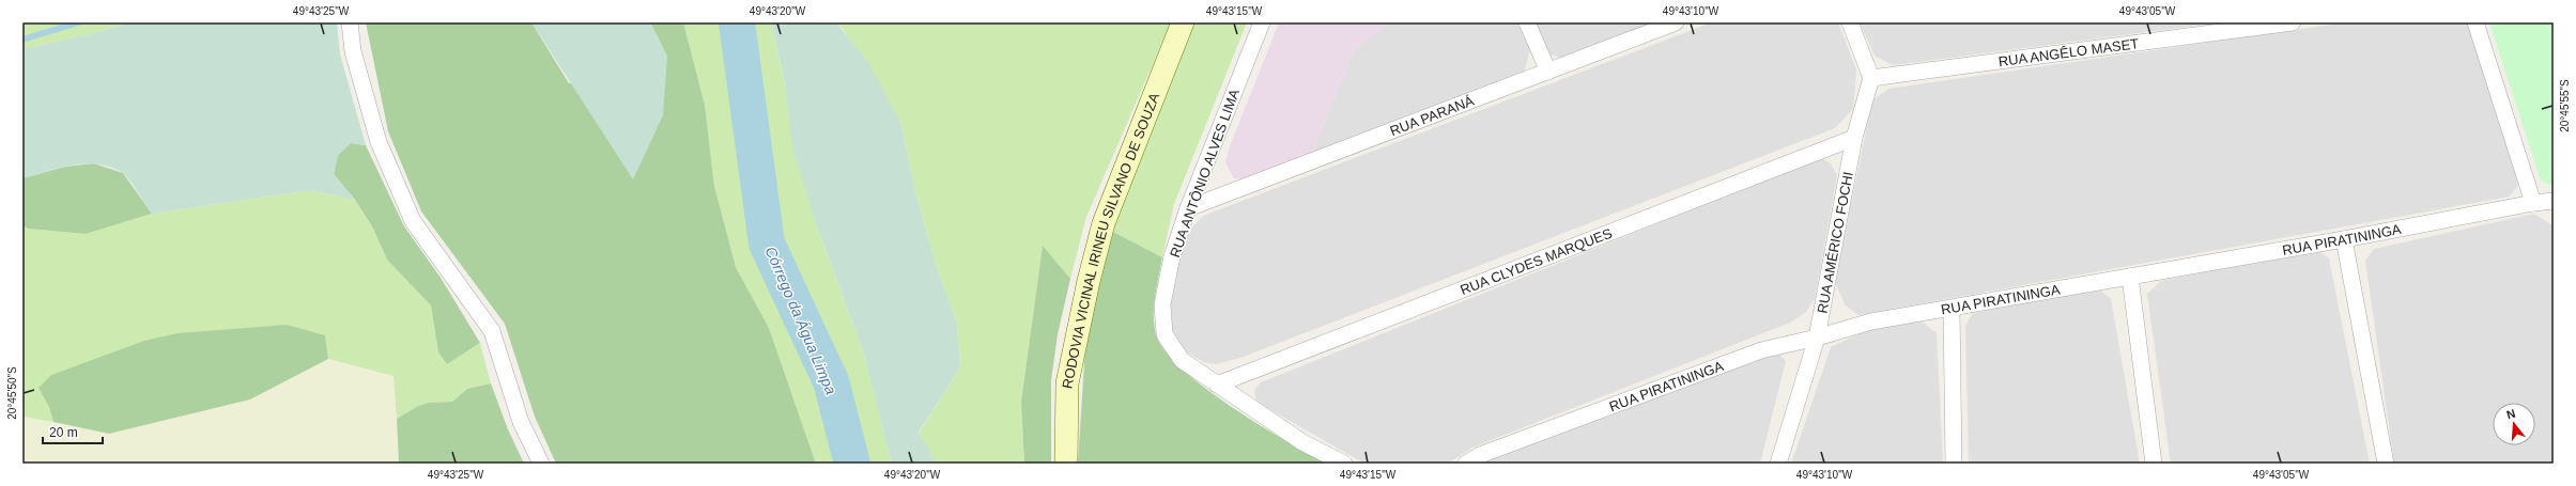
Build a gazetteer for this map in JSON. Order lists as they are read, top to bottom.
{
  "streets": {
    "main road": ["RODOVIA VICINAL IRINEU SILVANO DE SOUZA"],
    "street": [
      "RUA ANGÊLO MASET",
      "RUA PARANÁ",
      "RUA ANTÔNIO ALVES LIMA",
      "RUA PIRATININGA",
      "RUA AMÉRICO FOCHI",
      "RUA CLYDES MARQUES"
    ]
  },
  "crossings": [
    ["RUA ANGÊLO MASET", "RUA AMÉRICO FOCHI"],
    ["RUA PARANÁ", "RUA ANTÔNIO ALVES LIMA"],
    ["RUA ANTÔNIO ALVES LIMA", "RUA CLYDES MARQUES"],
    ["RUA PIRATININGA", "RUA AMÉRICO FOCHI"],
    ["RUA AMÉRICO FOCHI", "RUA CLYDES MARQUES"]
  ],
  "water": ["Córrego da Água Limpa"],
  "scale_bar": "20 m",
  "north": "top",
  "coordinates": [
    "49°43'25\"W",
    "49°43'20\"W",
    "49°43'15\"W",
    "49°43'10\"W",
    "49°43'05\"W",
    "20°45'55\"S",
    "20°45'50\"S"
  ]
}
